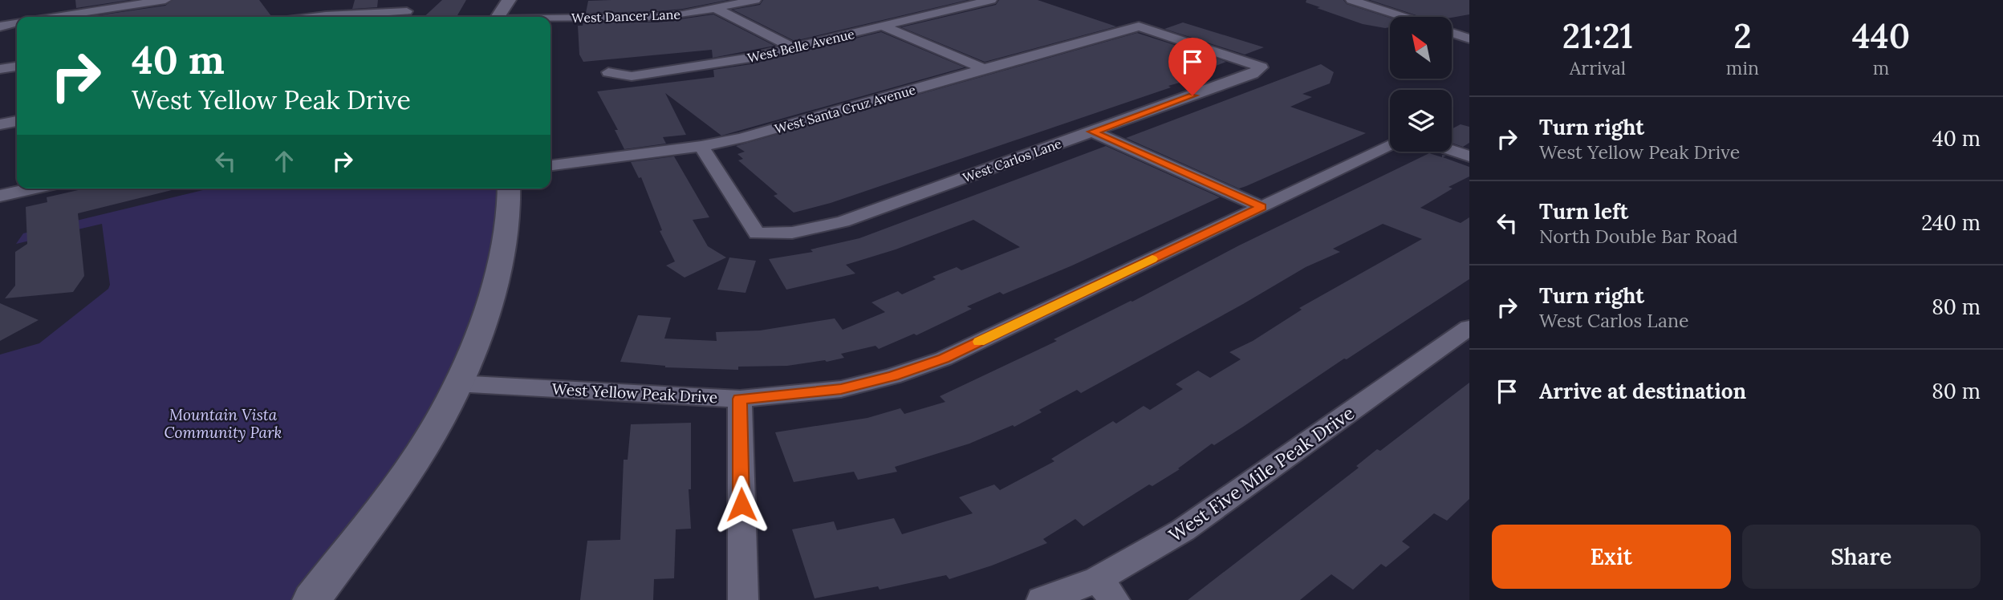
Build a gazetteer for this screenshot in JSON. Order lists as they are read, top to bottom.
{
  "streets": {
    "street": [
      "West Dancer Lane",
      "West Belle Avenue",
      "West Santa Cruz Avenue",
      "West Carlos Lane",
      "West Yellow Peak Drive",
      "West Five Mile Peak Drive"
    ]
  },
  "crossings": [
    ["West Santa Cruz Avenue", "West Carlos Lane"]
  ],
  "parks": ["Mountain Vista Community Park"],
  "north": "top left",
  "page": {
    "eta": [
      "21:21",
      "Arrival",
      "2",
      "min",
      "440",
      "m"
    ],
    "turn": ["40 m", "West Yellow Peak Drive"],
    "list": [
      {
        "name": "Turn right",
        "note": "West Yellow Peak Drive",
        "value": "40 m"
      },
      {
        "name": "Turn left",
        "note": "North Double Bar Road",
        "value": "240 m"
      },
      {
        "name": "Turn right",
        "note": "West Carlos Lane",
        "value": "80 m"
      },
      {
        "name": "Arrive at destination",
        "value": "80 m"
      }
    ],
    "buttons": ["Exit", "Share"]
  }
}
